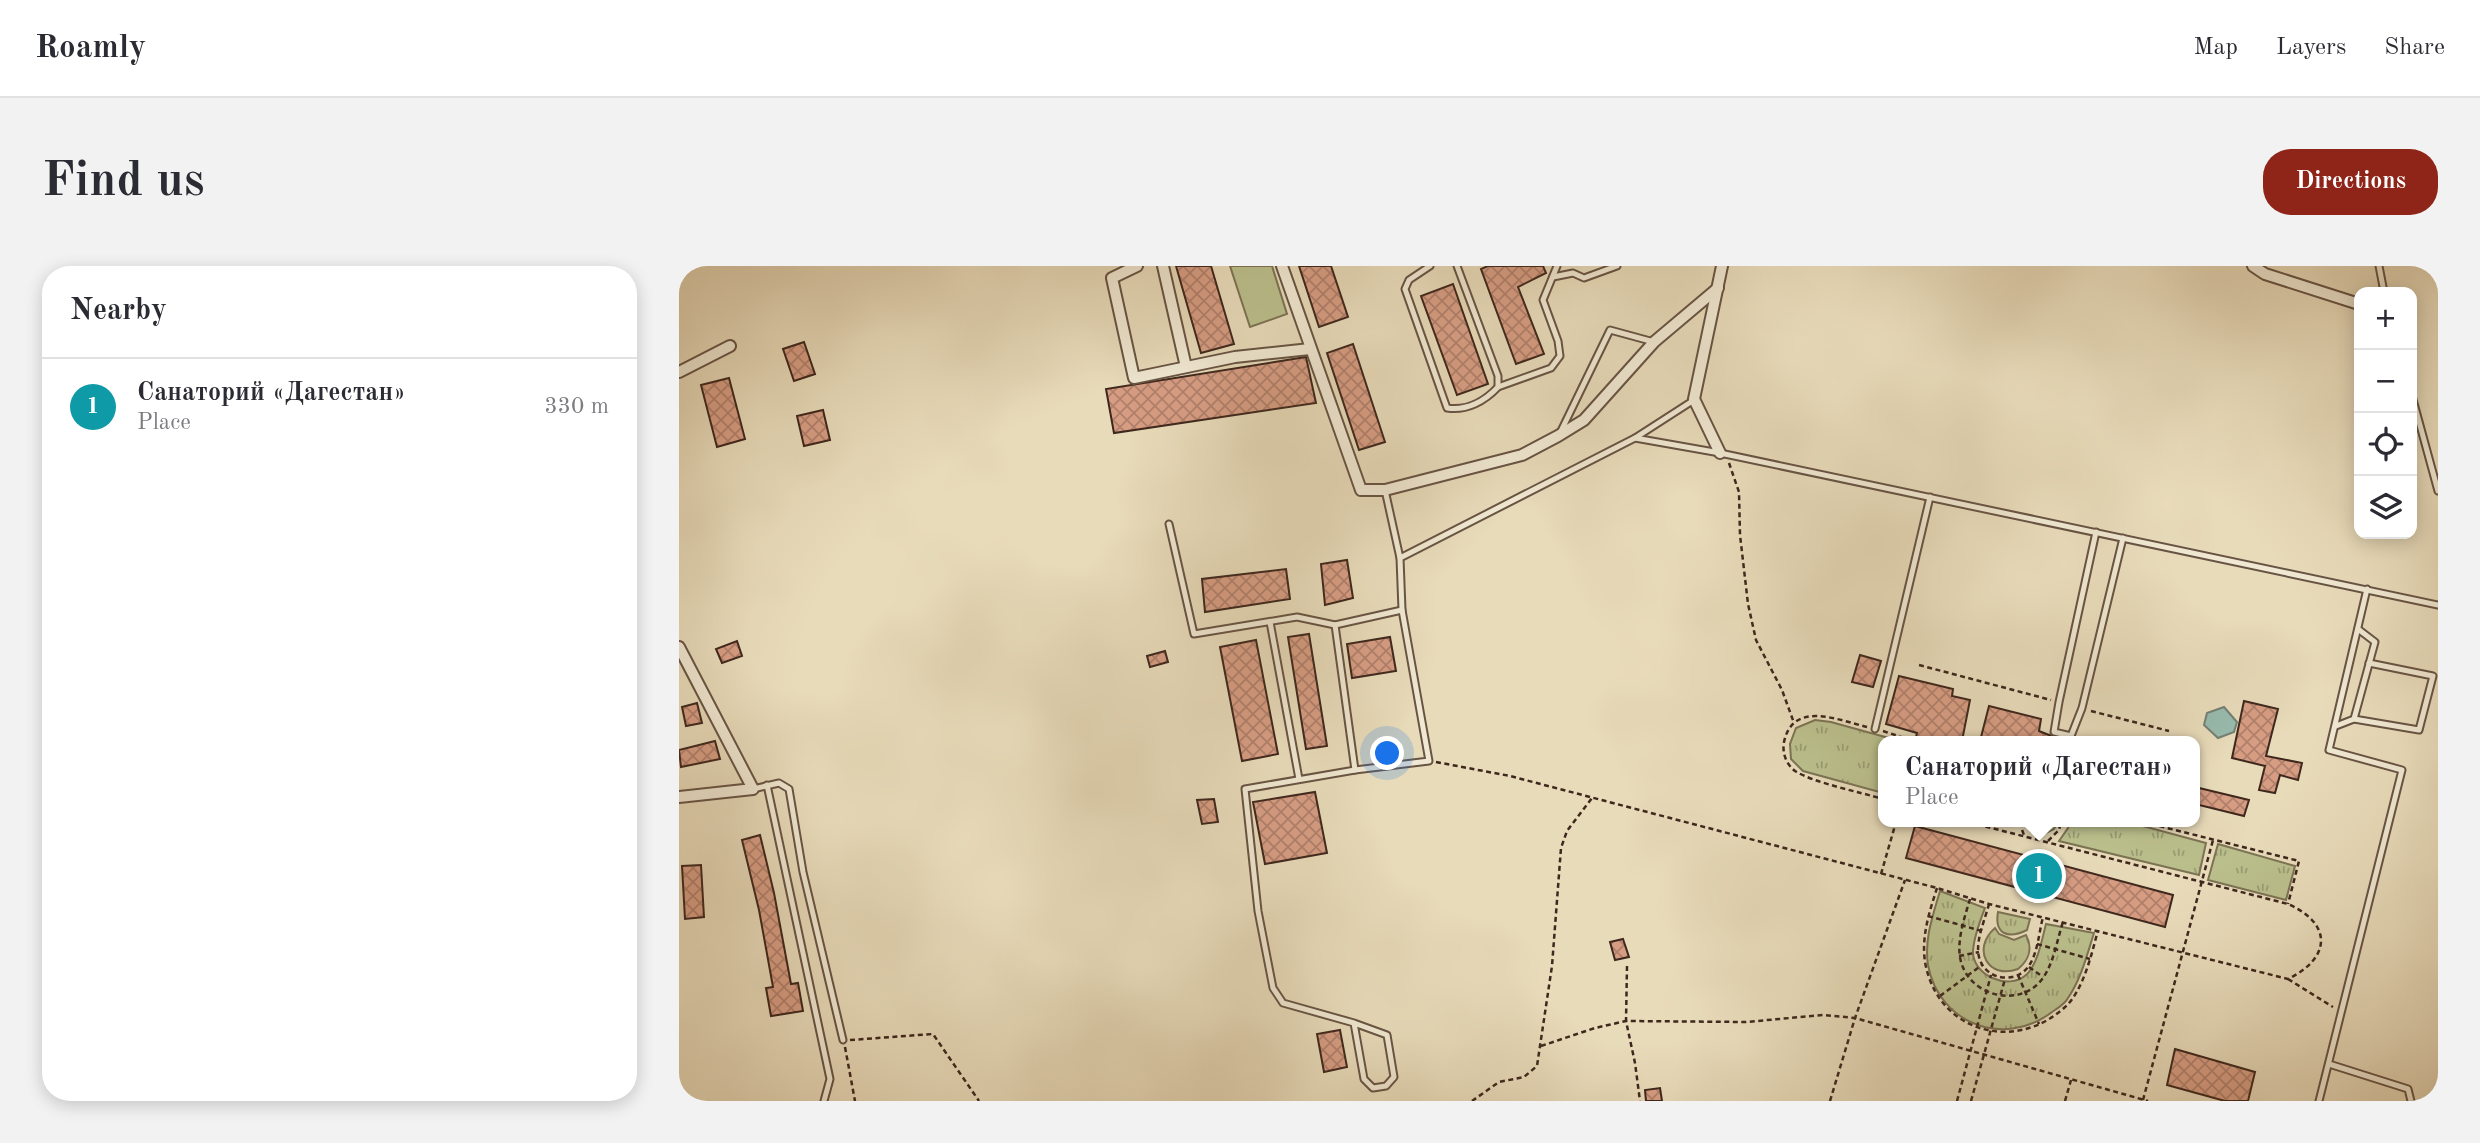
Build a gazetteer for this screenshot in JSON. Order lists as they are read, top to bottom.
{
  "page": {
    "header": "Roamly",
    "nav": ["Map", "Layers", "Share"],
    "buttons": "Directions",
    "title": "Find us",
    "heading": "Nearby",
    "map_buttons": ["+", "−"],
    "list": [
      {
        "mark": "1",
        "name": "Санаторий «Дагестан»",
        "note": "Place",
        "value": "330 m"
      }
    ],
    "popup": ["Санаторий «Дагестан»", "Place"],
    "pins": "1"
  }
}
